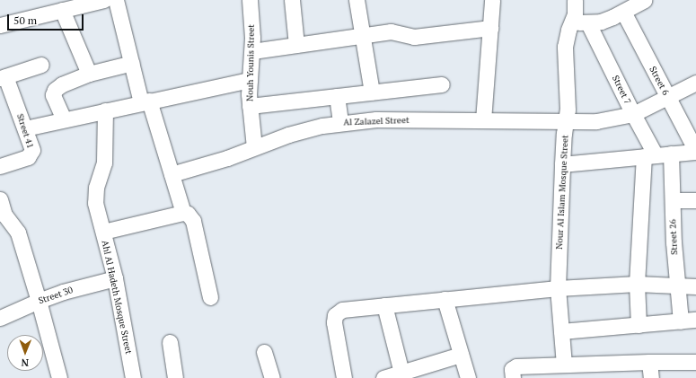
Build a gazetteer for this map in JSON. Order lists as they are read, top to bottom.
{
  "streets": {
    "street": [
      "Nouh Younis Street",
      "Street 6",
      "Street 7",
      "Al Zalazel Street",
      "Street 41",
      "Nour Al Islam Mosque Street",
      "Street 26",
      "Street 30",
      "Ahl Al Hadeth Mosque Street"
    ]
  },
  "crossings": [
    ["Nouh Younis Street", "Al Zalazel Street"],
    ["Street 6", "Al Zalazel Street"],
    ["Street 7", "Al Zalazel Street"],
    ["Al Zalazel Street", "Nour Al Islam Mosque Street"],
    ["Street 30", "Ahl Al Hadeth Mosque Street"]
  ],
  "scale_bar": "50 m",
  "north": "bottom"
}
